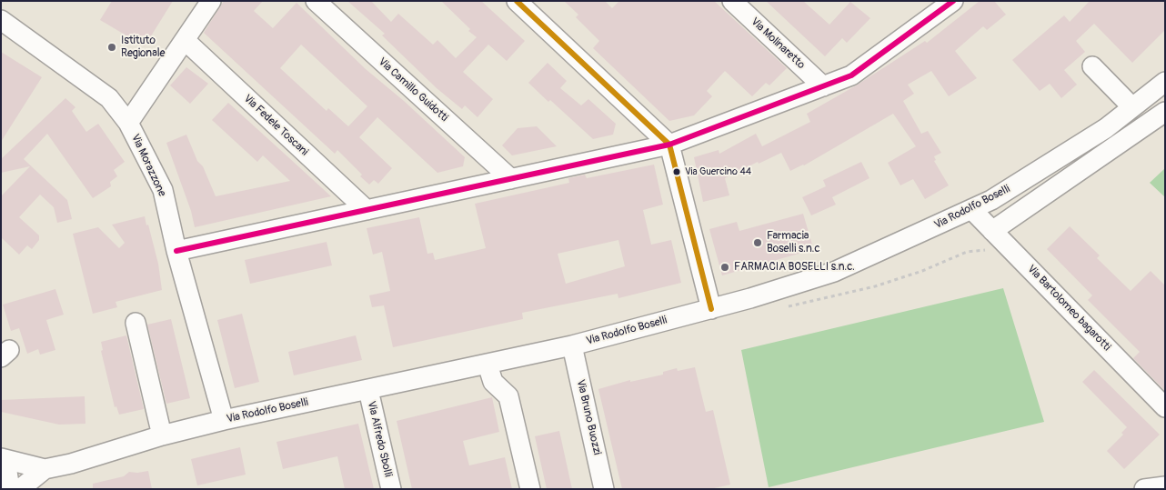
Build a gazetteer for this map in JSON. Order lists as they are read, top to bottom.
{
  "streets": {
    "street": [
      "Via Molinaretto",
      "Via Camillo Guidotti",
      "Via Fedele Toscani",
      "Via Morazzone",
      "Via Rodolfo Boselli",
      "Via Bartolomeo bagarotti",
      "Via Bruno Buozzi",
      "Via Alfredo Sbolli"
    ]
  },
  "crossings": [
    ["Via Morazzone", "Via Rodolfo Boselli"],
    ["Via Rodolfo Boselli", "Via Bartolomeo bagarotti"],
    ["Via Rodolfo Boselli", "Via Bruno Buozzi"],
    ["Via Rodolfo Boselli", "Via Alfredo Sbolli"]
  ],
  "places": [
    "Istituto Regionale",
    "Via Guercino 44",
    "Farmacia Boselli s.n.c",
    "FARMACIA BOSELLI s.n.c."
  ]
}
